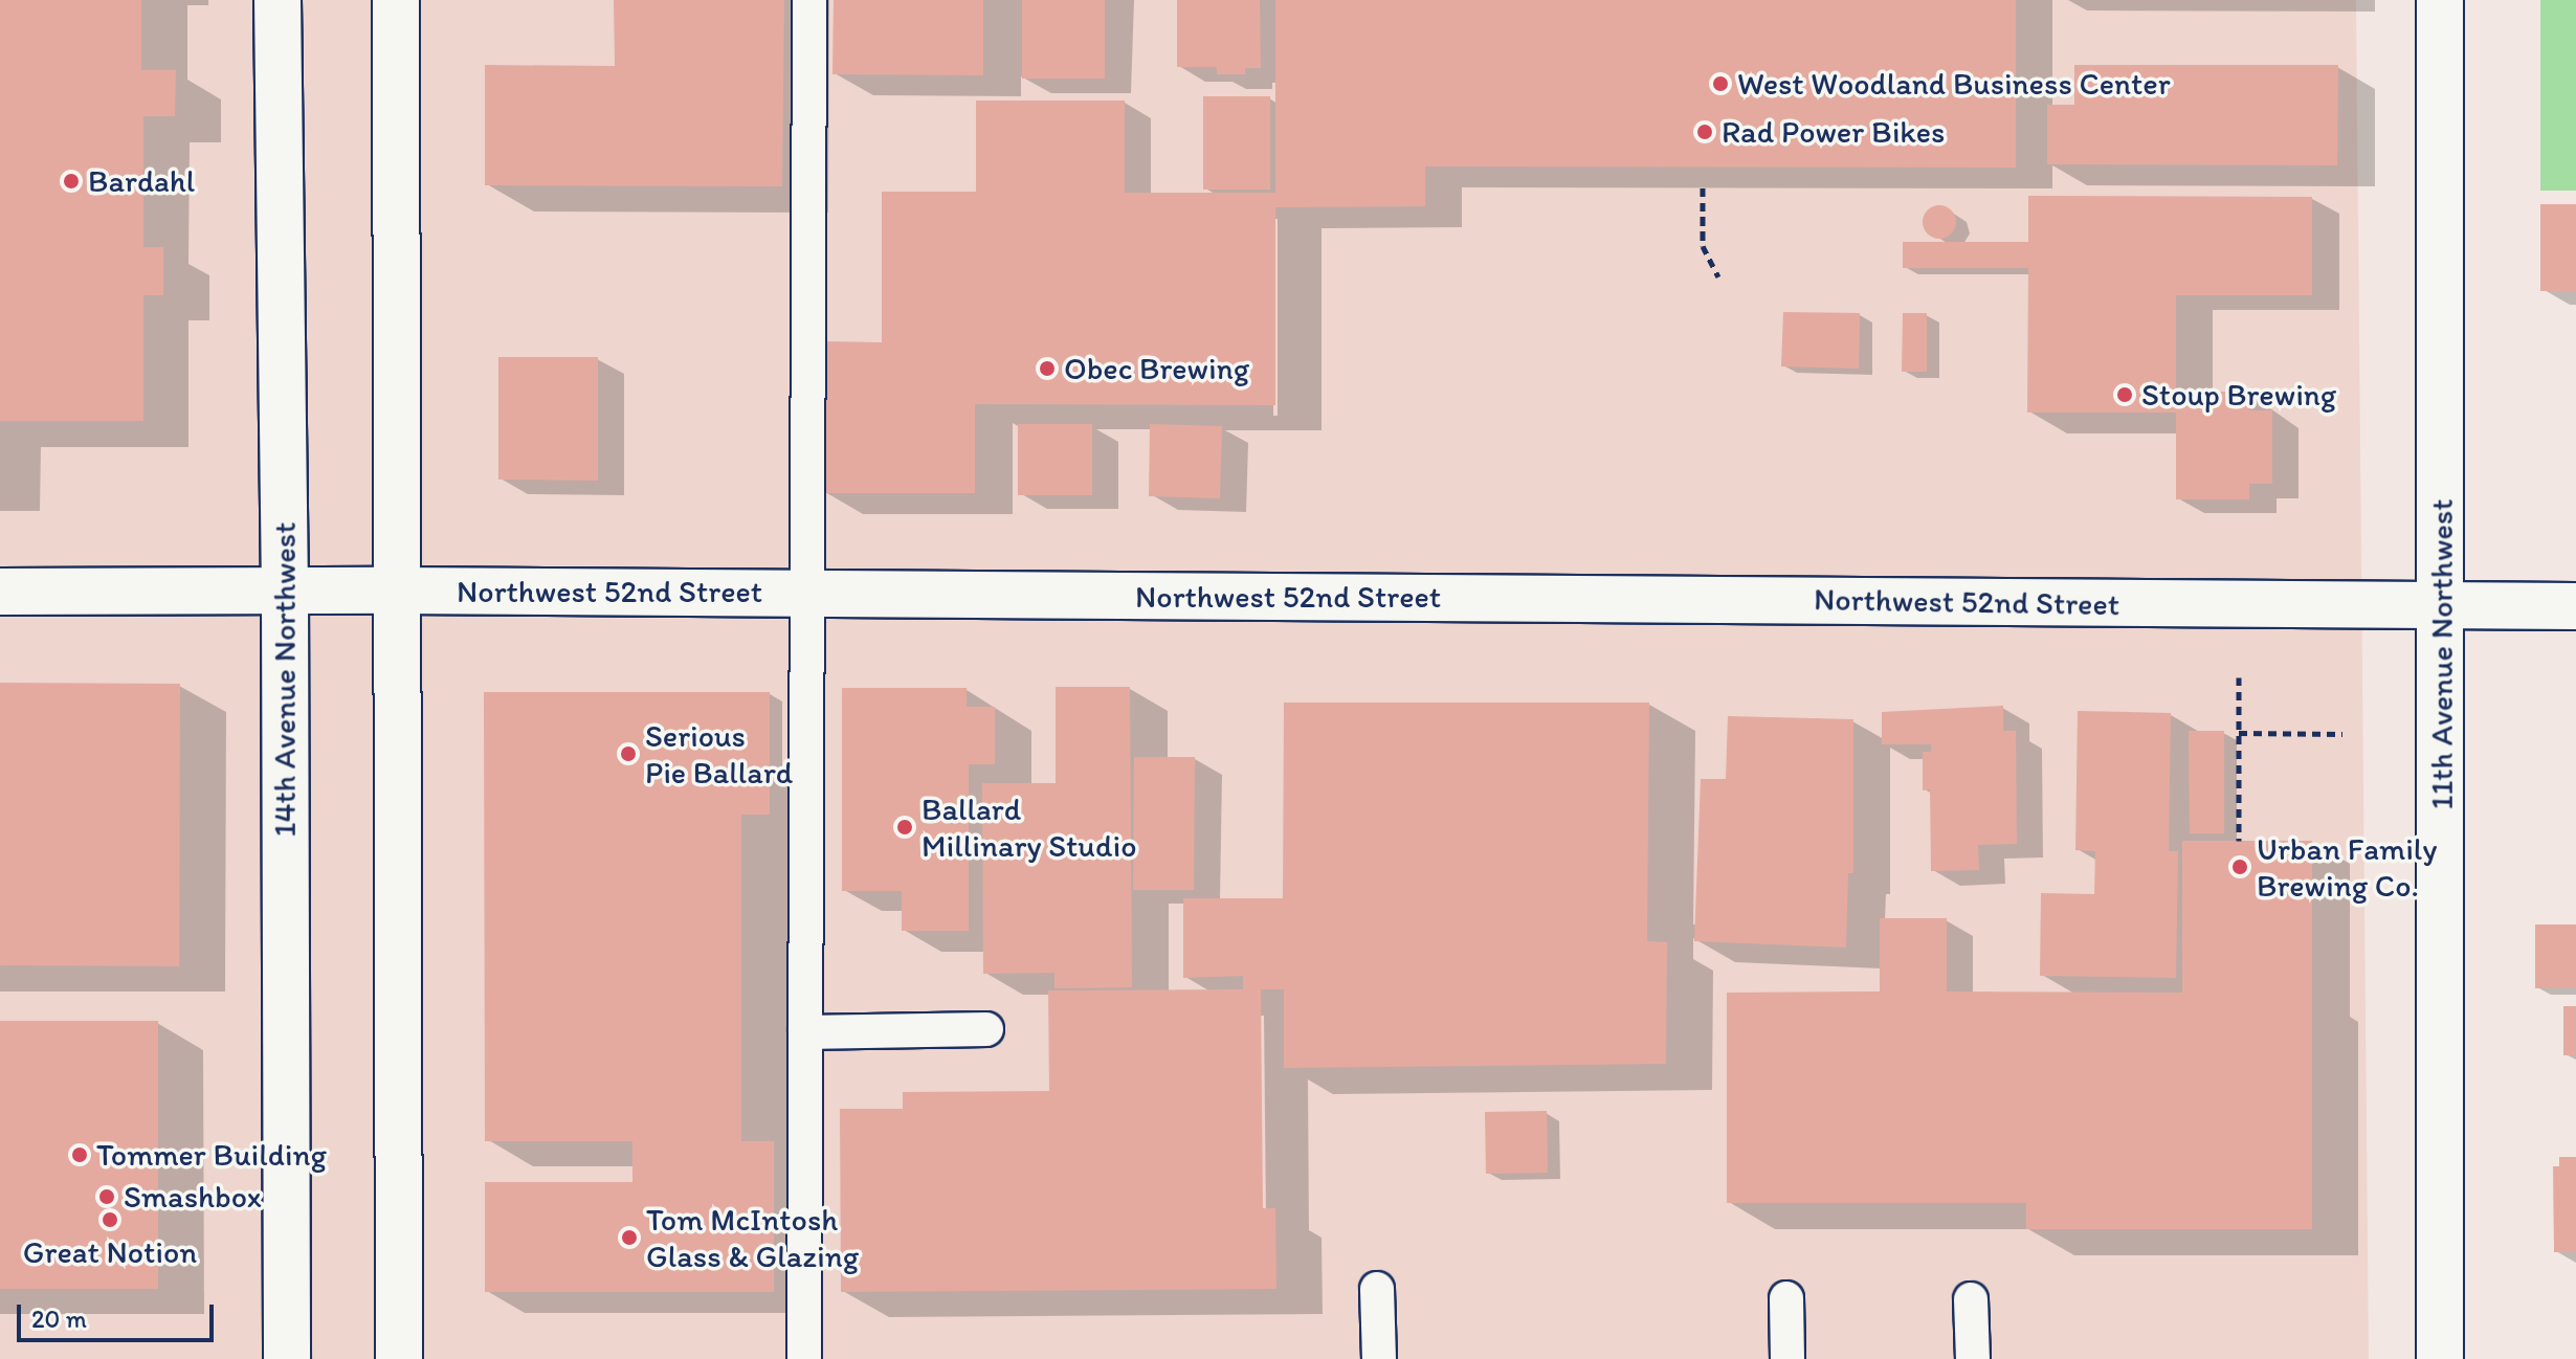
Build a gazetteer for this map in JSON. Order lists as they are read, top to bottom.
{
  "streets": {
    "street": ["Northwest 52nd Street", "11th Avenue Northwest", "14th Avenue Northwest"]
  },
  "crossings": [
    ["Northwest 52nd Street", "11th Avenue Northwest"],
    ["Northwest 52nd Street", "14th Avenue Northwest"]
  ],
  "places": [
    "West Woodland Business Center",
    "Rad Power Bikes",
    "Bardahl",
    "Obec Brewing",
    "Stoup Brewing",
    "Serious Pie Ballard",
    "Ballard Millinary Studio",
    "Urban Family Brewing Co.",
    "Tommer Building",
    "Smashbox",
    "Great Notion",
    "Tom McIntosh Glass & Glazing"
  ],
  "scale_bar": "20 m"
}
